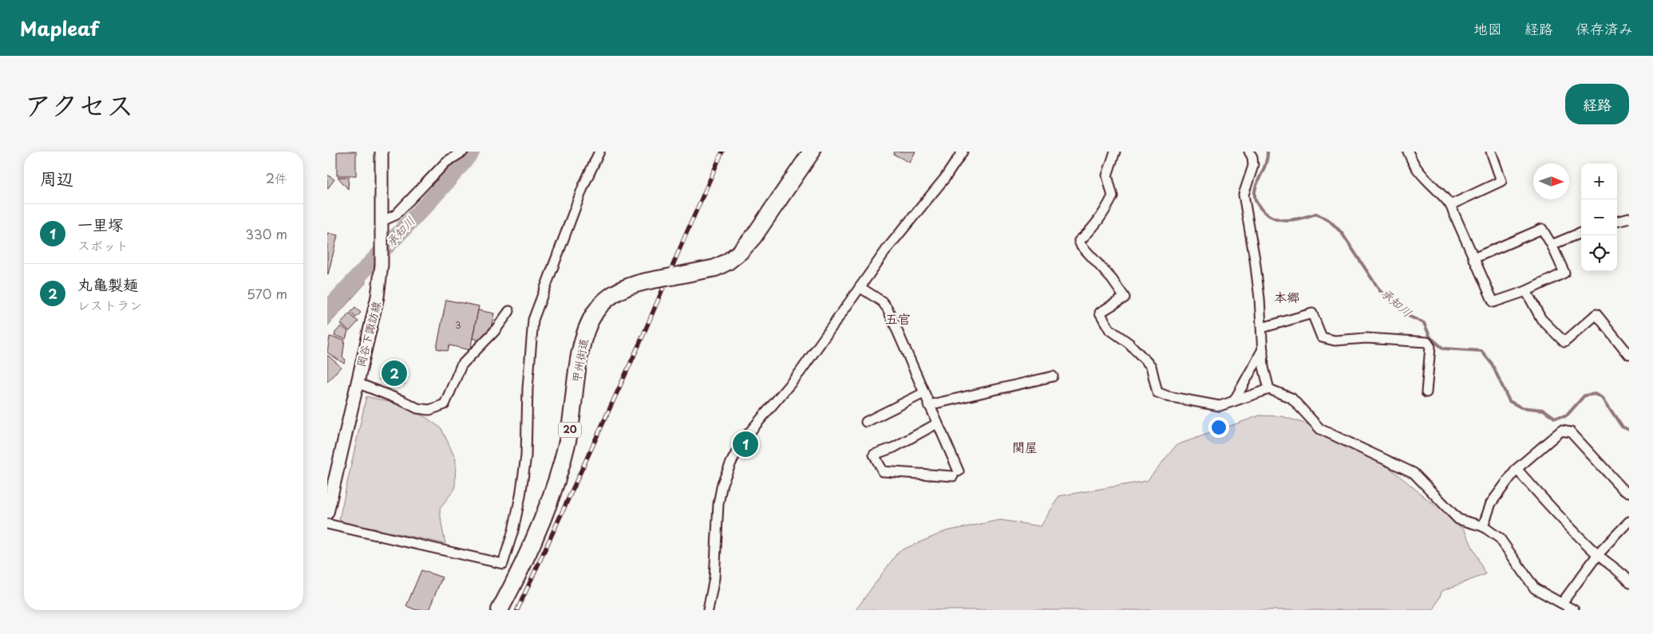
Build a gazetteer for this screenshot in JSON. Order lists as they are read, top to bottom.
{
  "streets": {
    "highway": ["甲州街道", "20"],
    "main road": ["岡谷下諏訪線"]
  },
  "districts": ["本郷", "五官", "関屋"],
  "water": ["承知川"],
  "house_numbers": ["3"],
  "north": "right",
  "page": {
    "header": "Mapleaf",
    "nav": ["地図", "経路", "保存済み"],
    "title": "アクセス",
    "buttons": "経路",
    "heading": ["周辺", "2件"],
    "map_buttons": ["+", "−"],
    "list": [
      {
        "mark": "1",
        "name": "一里塚",
        "note": "スポット",
        "value": "330 m"
      },
      {
        "mark": "2",
        "name": "丸亀製麺",
        "note": "レストラン",
        "value": "570 m"
      }
    ],
    "pins": ["2", "1"]
  }
}
